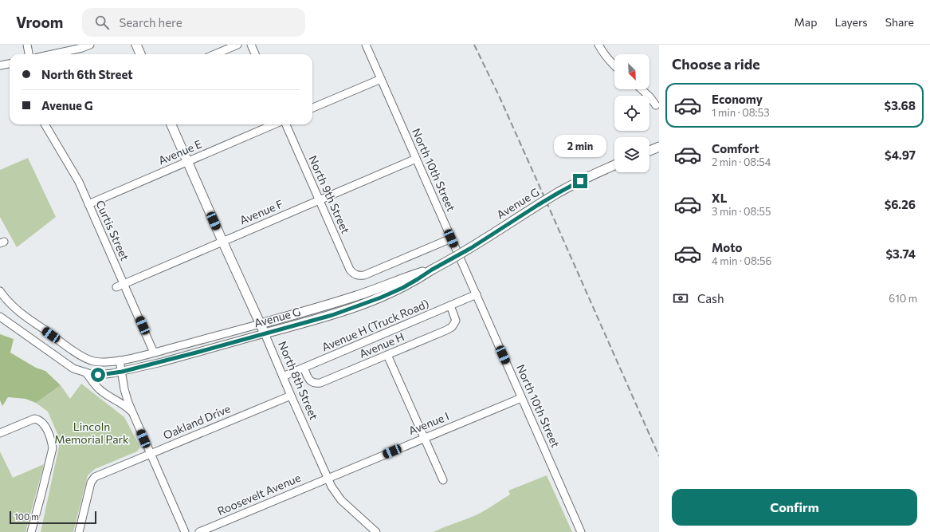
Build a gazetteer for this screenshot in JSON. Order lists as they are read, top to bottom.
{
  "streets": {
    "main road": ["Avenue G", "North 8th Street"],
    "street": [
      "Avenue E",
      "North 10th Street",
      "North 9th Street",
      "Avenue F",
      "Curtis Street",
      "Avenue H (Truck Road)",
      "Avenue H",
      "Oakland Drive",
      "Avenue I",
      "Roosevelt Avenue"
    ]
  },
  "crossings": [
    ["Avenue E", "Curtis Street"],
    ["Avenue E", "North 8th Street"],
    ["North 10th Street", "North 9th Street"],
    ["North 10th Street", "Avenue F"],
    ["North 10th Street", "Avenue H (Truck Road)"],
    ["North 10th Street", "Avenue I"],
    ["North 9th Street", "Avenue F"],
    ["Avenue G", "Curtis Street"],
    ["Avenue G", "North 8th Street"],
    ["Avenue F", "Curtis Street"],
    ["Avenue F", "North 8th Street"],
    ["Avenue H (Truck Road)", "Avenue H"],
    ["Avenue H (Truck Road)", "North 8th Street"],
    ["North 8th Street", "Oakland Drive"],
    ["North 8th Street", "Avenue I"],
    ["North 8th Street", "Roosevelt Avenue"],
    ["Avenue I", "Roosevelt Avenue"]
  ],
  "parks": ["Lincoln Memorial Park"],
  "scale_bar": "100 m",
  "north": "bottom right",
  "page": {
    "header": "Vroom",
    "search": "Search here",
    "nav": ["Map", "Layers", "Share"],
    "heading": "Choose a ride",
    "banner": ["North 6th Street", "Avenue G"],
    "list": [
      {
        "name": "Economy",
        "note": "1 min · 08:53",
        "value": "$3.68"
      },
      {
        "name": "Comfort",
        "note": "2 min · 08:54",
        "value": "$4.97"
      },
      {
        "name": "XL",
        "note": "3 min · 08:55",
        "value": "$6.26"
      },
      {
        "name": "Moto",
        "note": "4 min · 08:56",
        "value": "$3.74"
      }
    ],
    "bubble": "2 min",
    "pay": ["Cash", "610 m"],
    "buttons": "Confirm",
    "scale": "100 m"
  }
}
